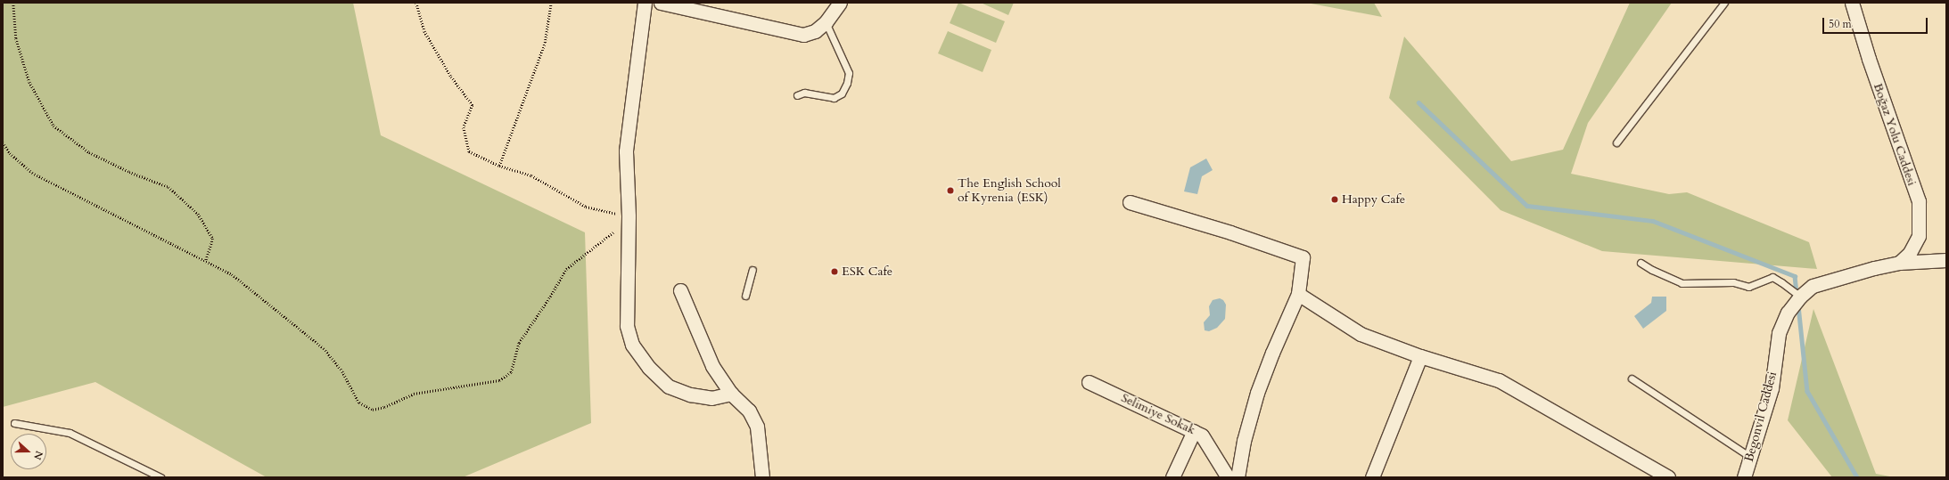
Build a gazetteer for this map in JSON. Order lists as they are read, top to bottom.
{
  "streets": {
    "street": ["Boğaz Yolu Caddesi", "Selimiye Sokak", "Begonvil Caddesi"]
  },
  "crossings": [
    ["Boğaz Yolu Caddesi", "Begonvil Caddesi"]
  ],
  "places": ["The English School of Kyrenia (ESK)", "Happy Cafe", "ESK Cafe"],
  "scale_bar": "50 m",
  "north": "right"
}
